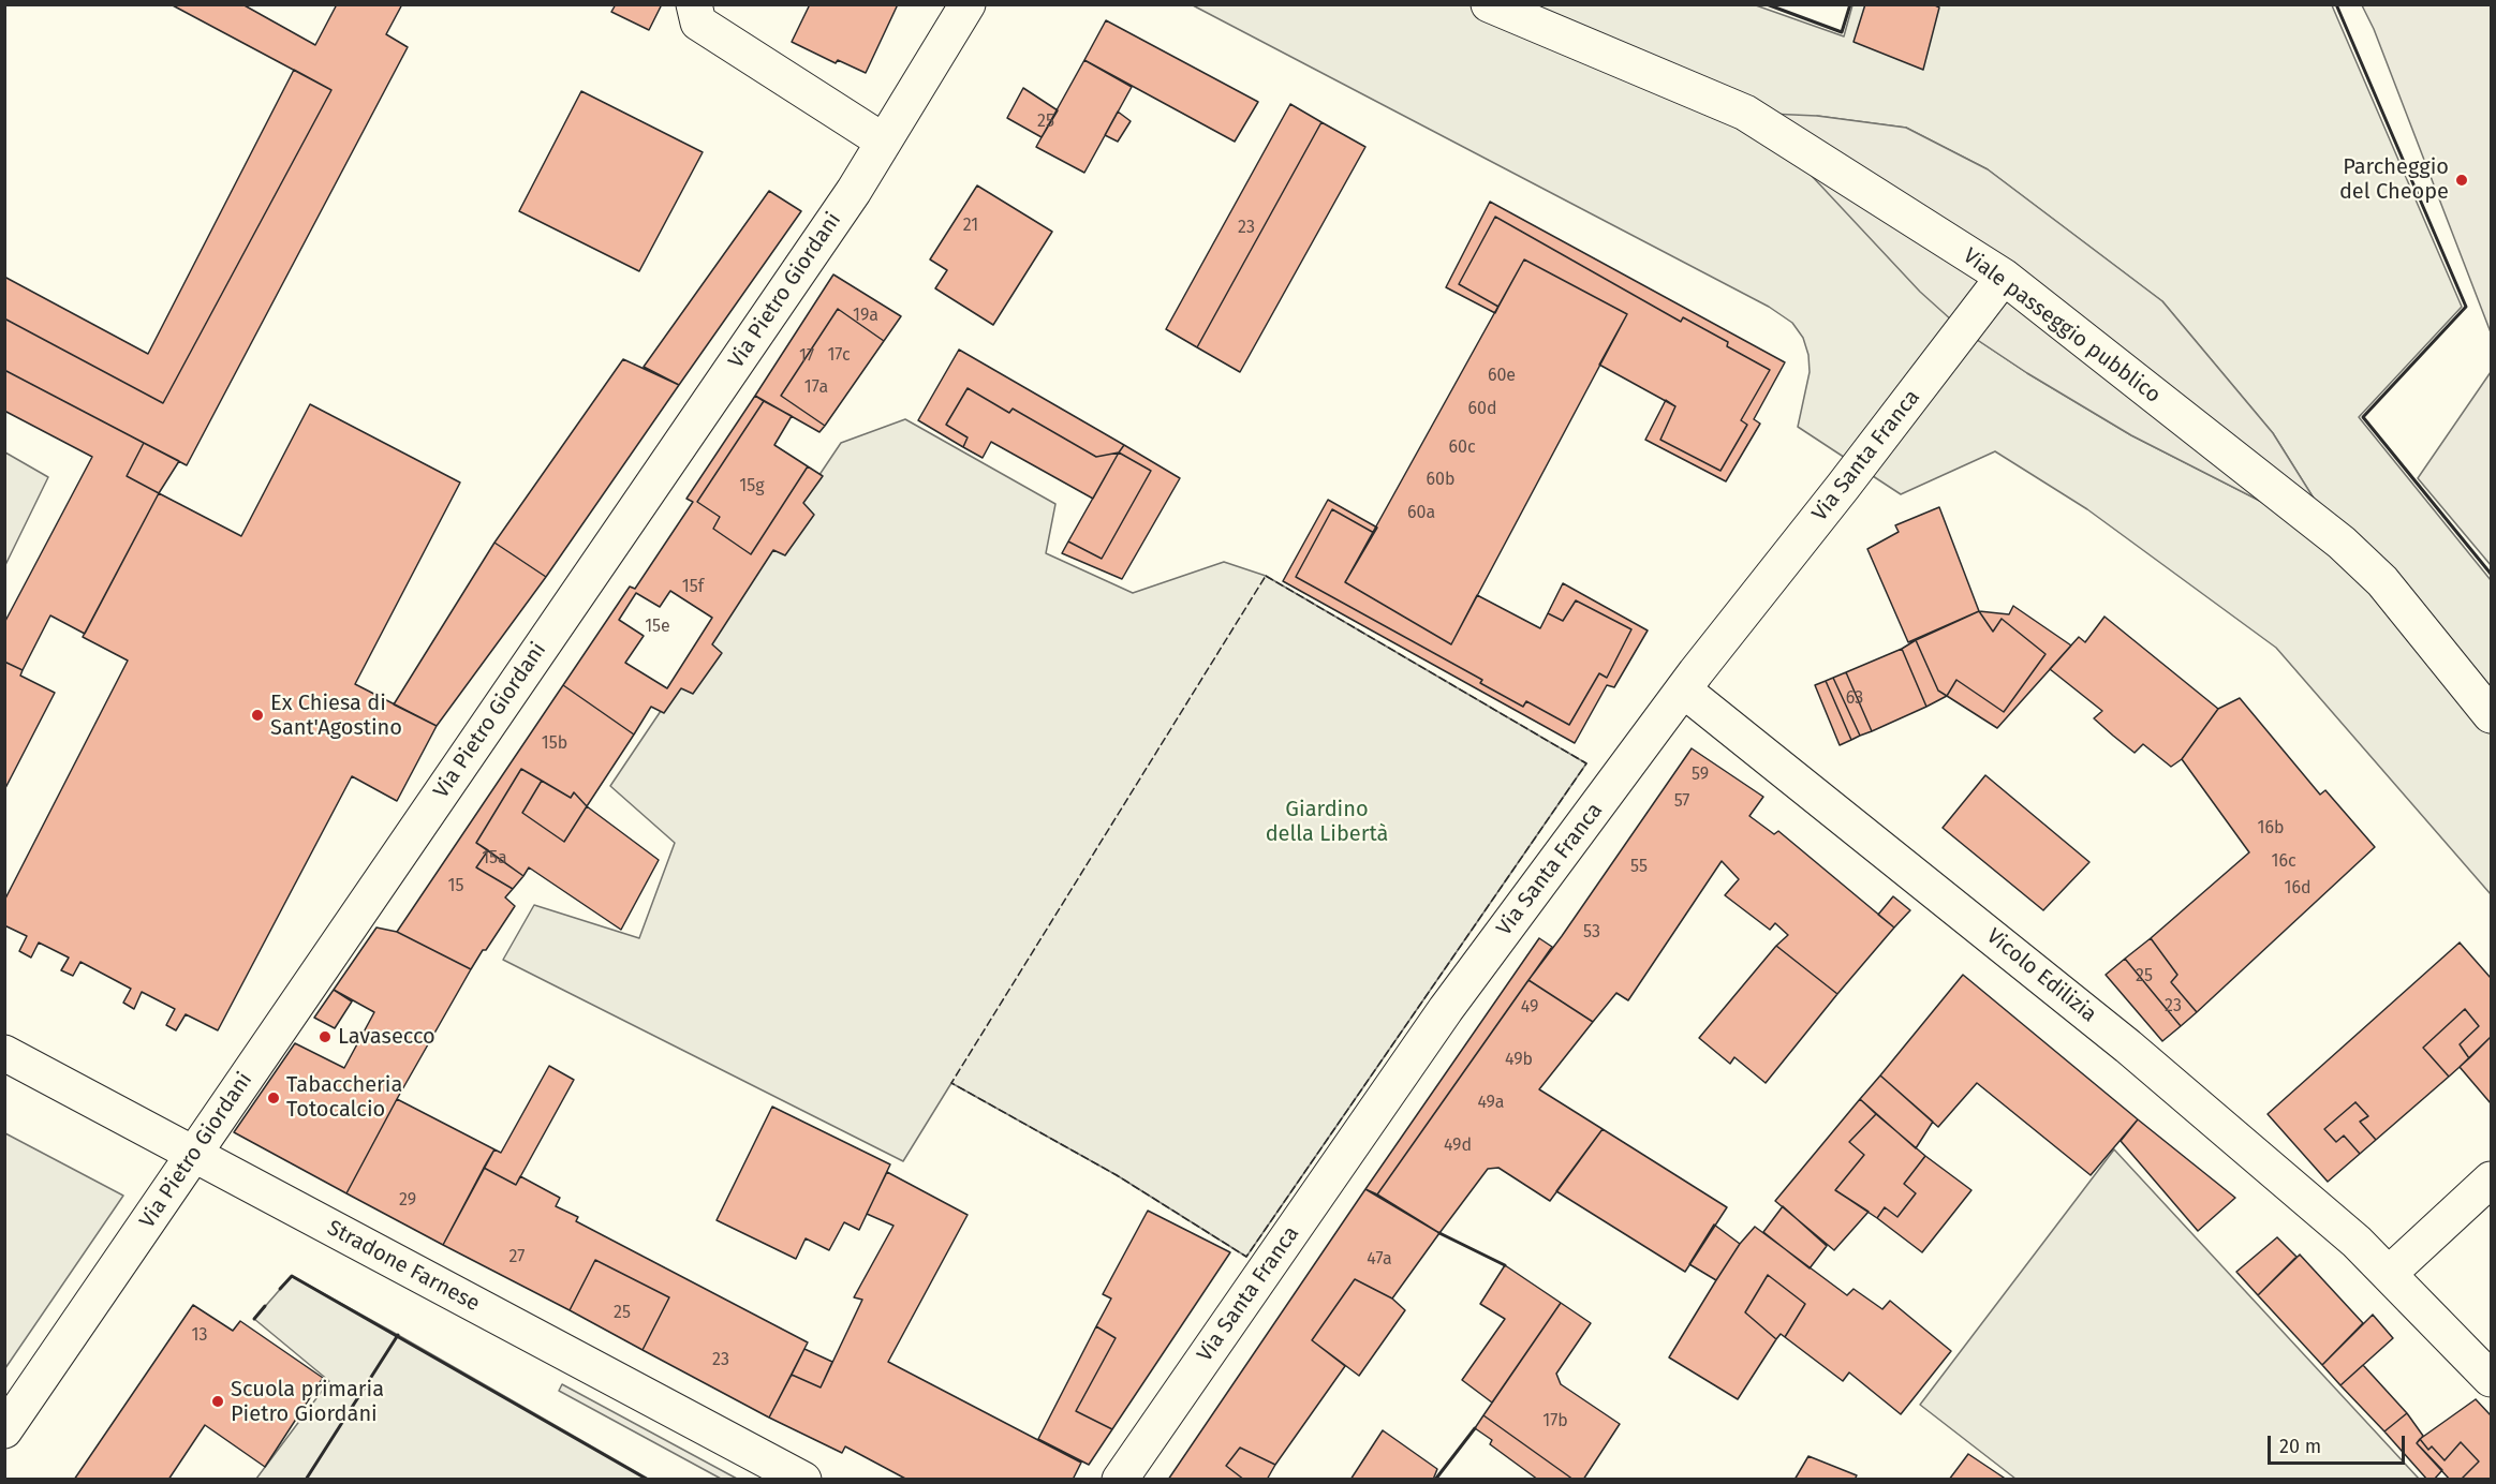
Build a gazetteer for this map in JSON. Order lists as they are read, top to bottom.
{
  "streets": {
    "street": [
      "Via Pietro Giordani",
      "Viale passeggio pubblico",
      "Via Santa Franca",
      "Vicolo Edilizia",
      "Stradone Farnese"
    ]
  },
  "crossings": [
    ["Via Pietro Giordani", "Stradone Farnese"],
    ["Viale passeggio pubblico", "Via Santa Franca"],
    ["Via Santa Franca", "Vicolo Edilizia"]
  ],
  "parks": ["Giardino della Libertà"],
  "places": [
    "Parcheggio del Cheope",
    "Ex Chiesa di Sant'Agostino",
    "Lavasecco",
    "Tabaccheria Totocalcio",
    "Scuola primaria Pietro Giordani"
  ],
  "house_numbers": [
    "25",
    "21",
    "23",
    "19a",
    "17c",
    "17",
    "60e",
    "17a",
    "60d",
    "60c",
    "60b",
    "15g",
    "60a",
    "15f",
    "15e",
    "63",
    "15b",
    "59",
    "57",
    "16b",
    "15a",
    "16c",
    "55",
    "15",
    "16d",
    "53",
    "25",
    "23",
    "49",
    "49b",
    "49a",
    "49d",
    "29",
    "27",
    "47a",
    "25",
    "13",
    "23",
    "17b"
  ],
  "scale_bar": "20 m"
}
